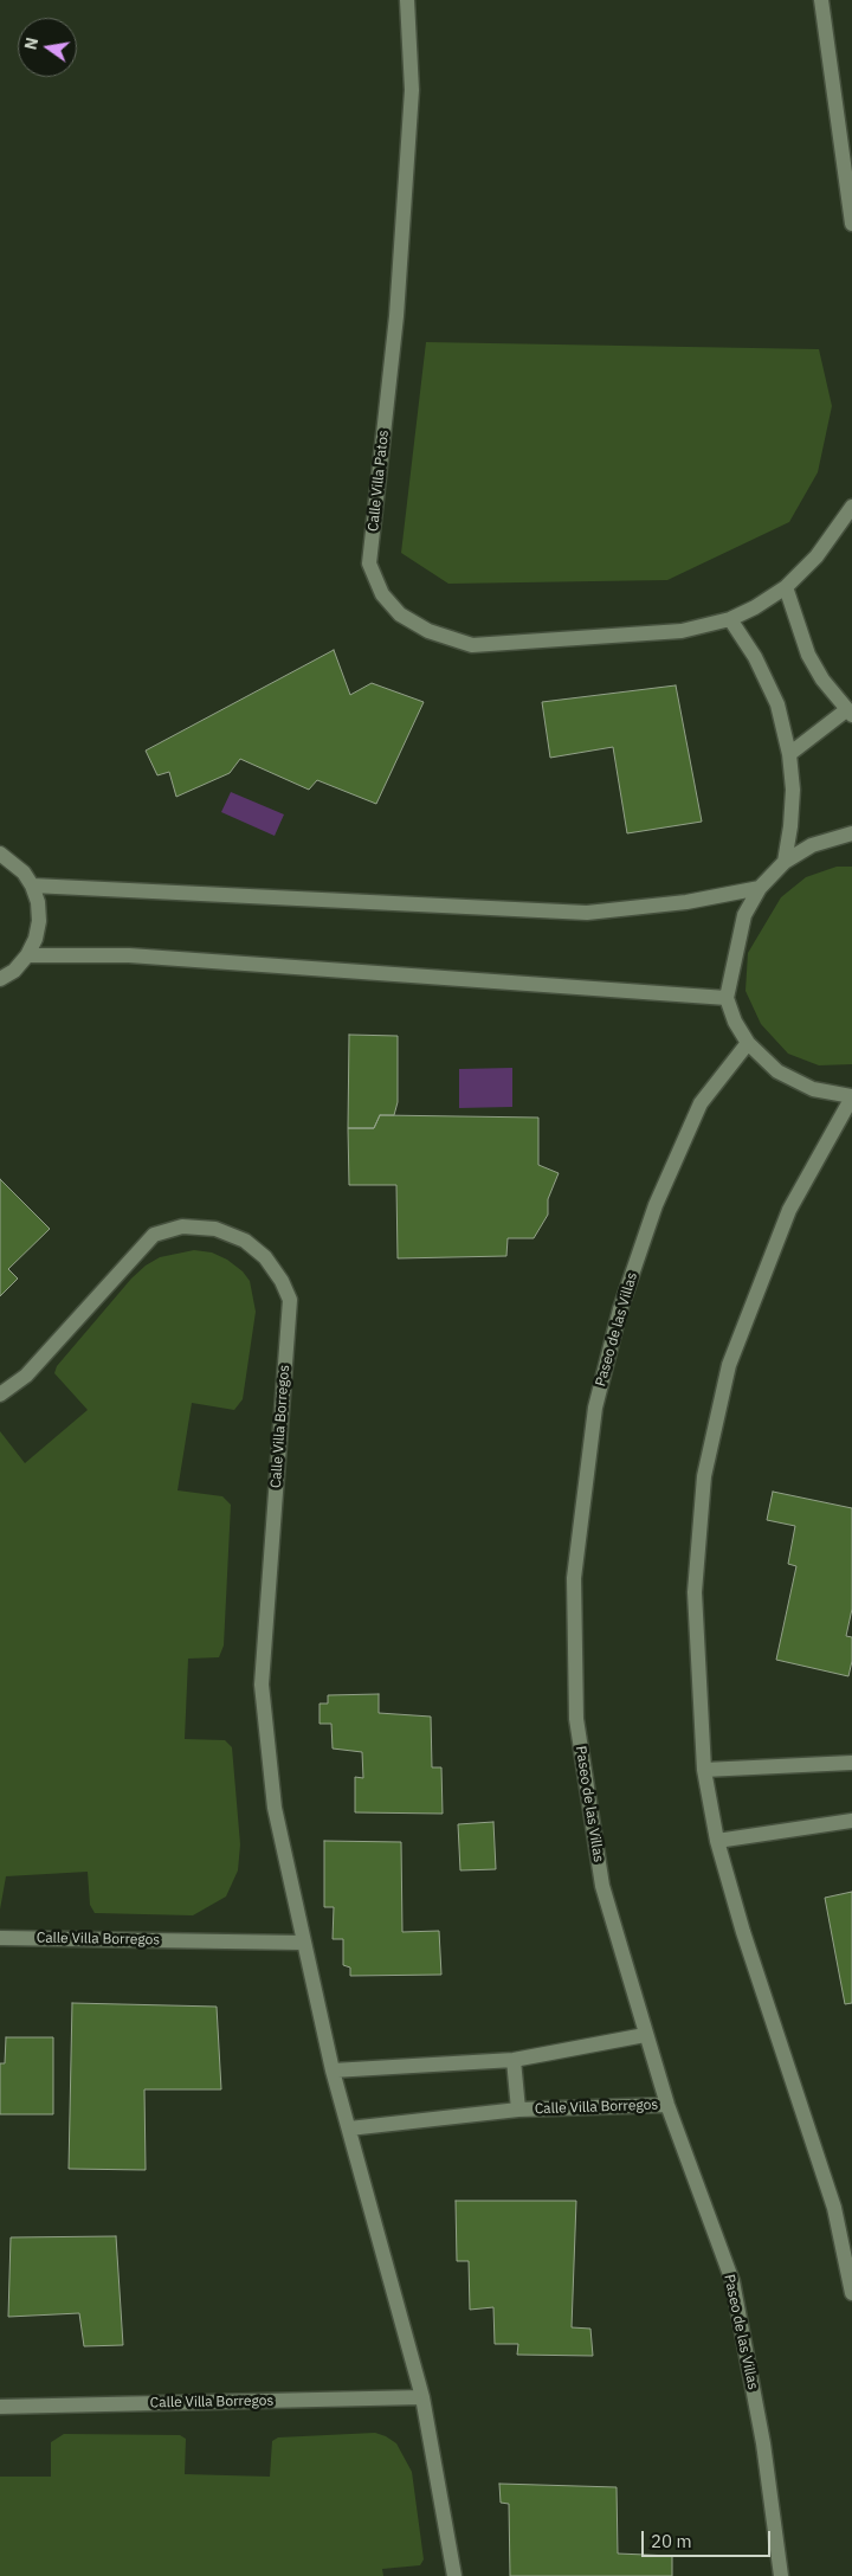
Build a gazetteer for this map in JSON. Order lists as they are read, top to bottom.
{
  "streets": {
    "street": ["Calle Villa Patos", "Paseo de las Villas", "Calle Villa Borregos"]
  },
  "crossings": [
    ["Paseo de las Villas", "Calle Villa Borregos"]
  ],
  "scale_bar": "20 m",
  "north": "left"
}
